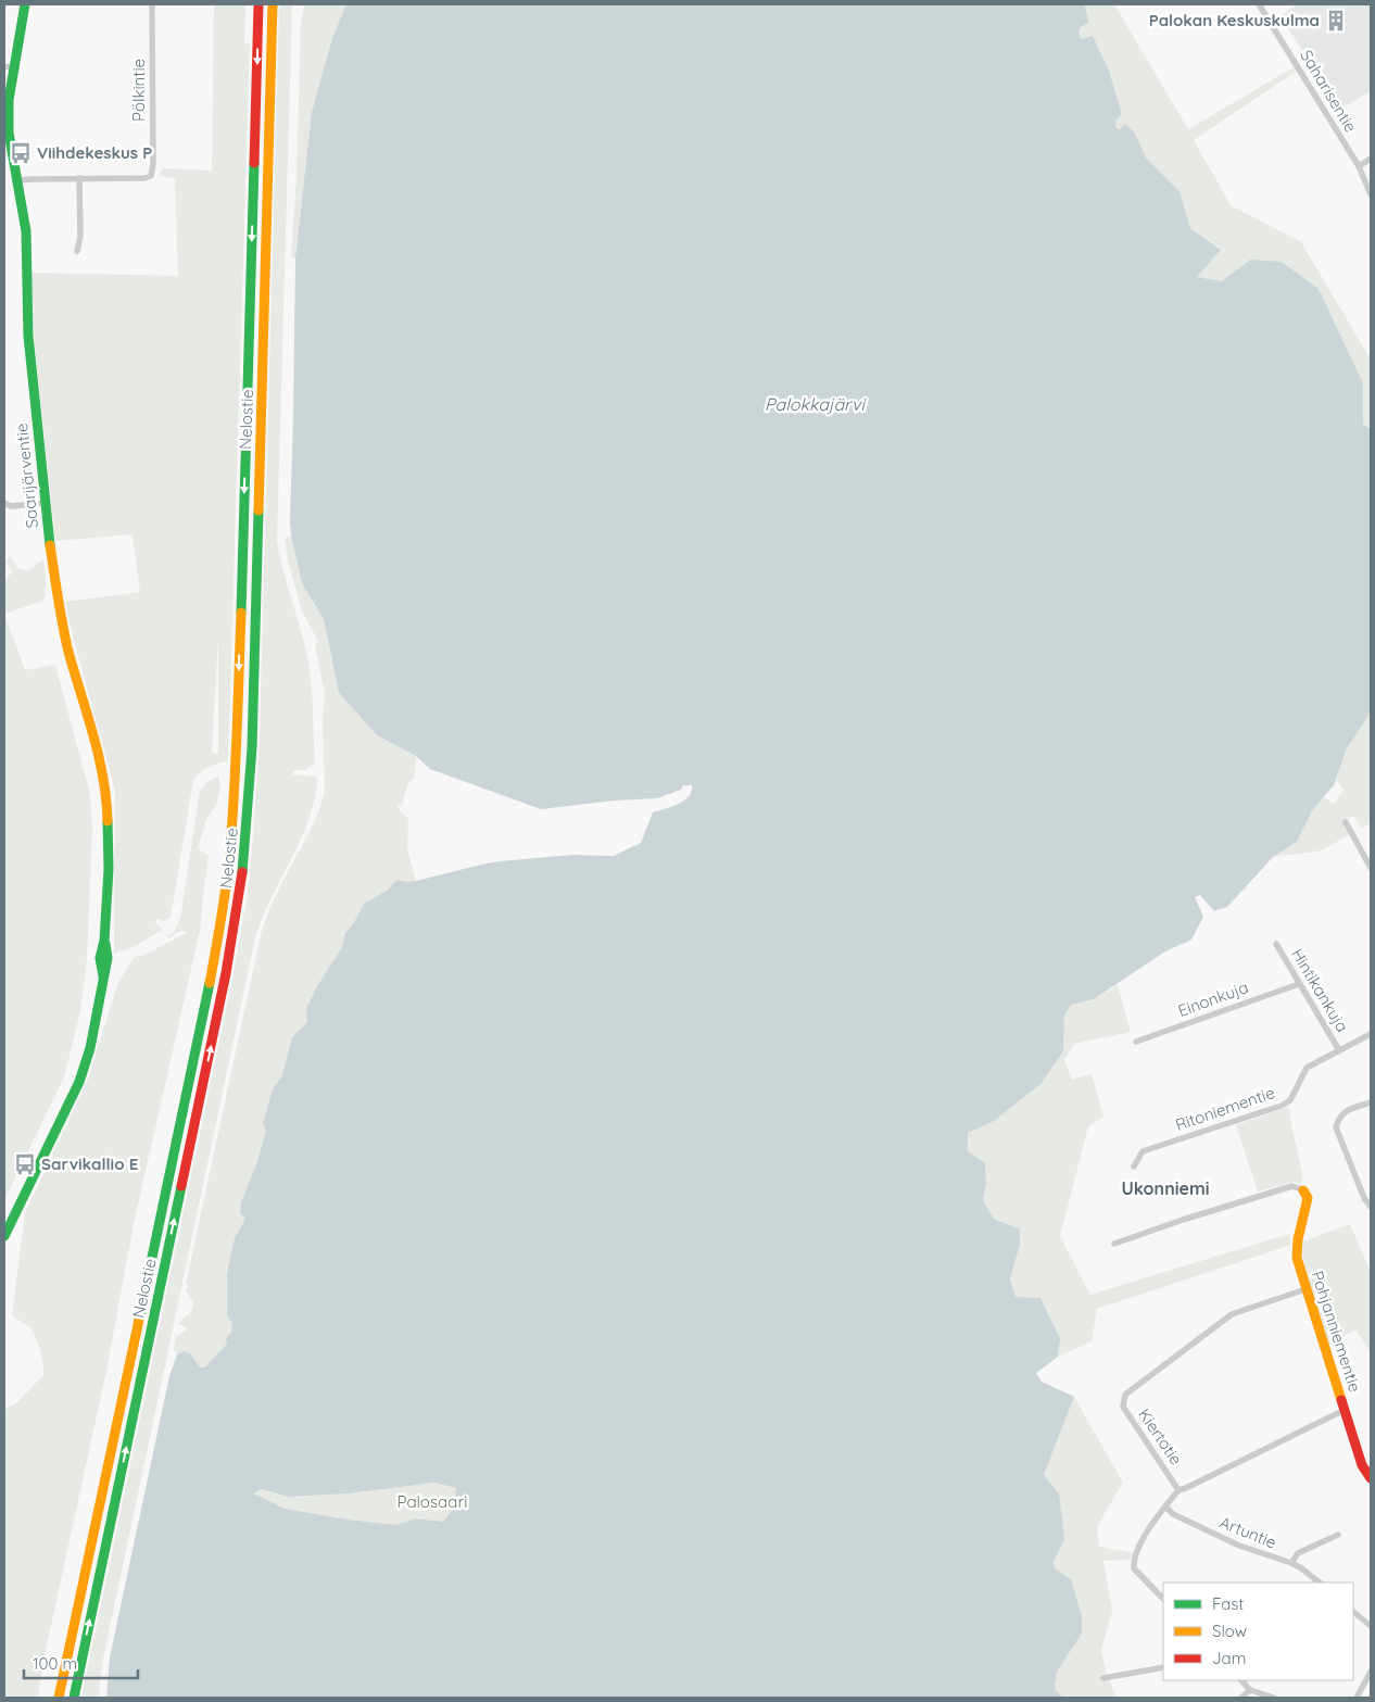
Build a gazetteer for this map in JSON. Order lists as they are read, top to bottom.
{
  "streets": {
    "main road": ["Nelostie", "Saarijärventie", "Pohjanniementie"],
    "street": [
      "Pölkintie",
      "Saharisentie",
      "Hintikankuja",
      "Einonkuja",
      "Ritoniementie",
      "Kiertotie",
      "Artuntie"
    ]
  },
  "crossings": [
    ["Hintikankuja", "Einonkuja"],
    ["Hintikankuja", "Ritoniementie"],
    ["Pohjanniementie", "Kiertotie"]
  ],
  "districts": ["Ukonniemi"],
  "water": ["Palokkajärvi"],
  "parks": ["Palosaari"],
  "places": {
    "building": ["Palokan Keskuskulma"],
    "bus stop": ["Viihdekeskus P", "Sarvikallio E"]
  },
  "legend": ["Fast", "Slow", "Jam"],
  "scale_bar": "100 m"
}
